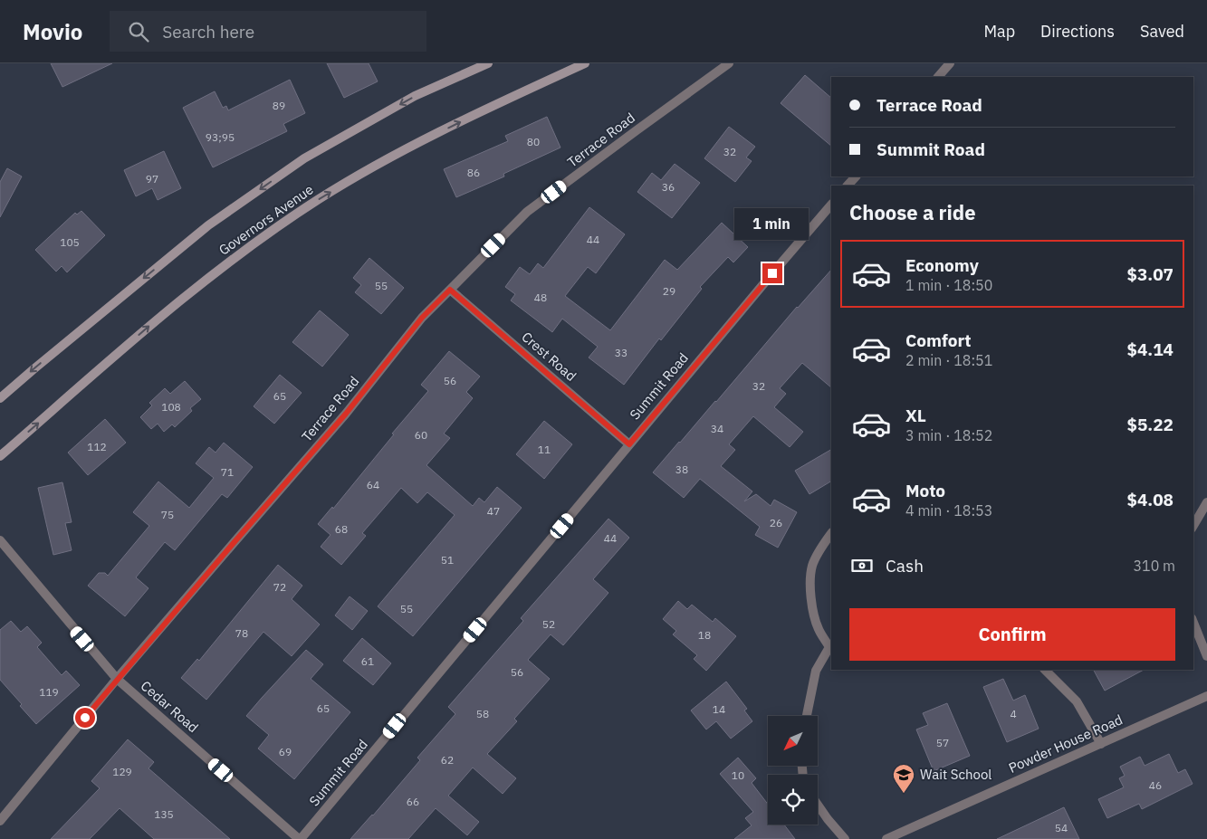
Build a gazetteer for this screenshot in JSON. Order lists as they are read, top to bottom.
{
  "streets": {
    "street": [
      "Terrace Road",
      "Governors Avenue",
      "Crest Road",
      "Summit Road",
      "Cedar Road",
      "Powder House Road"
    ]
  },
  "crossings": [
    ["Terrace Road", "Crest Road"],
    ["Terrace Road", "Cedar Road"],
    ["Crest Road", "Summit Road"],
    ["Summit Road", "Cedar Road"]
  ],
  "places": {
    "school or university": ["Wait School"]
  },
  "house_numbers": [
    "89",
    "93;95",
    "80",
    "32",
    "86",
    "97",
    "36",
    "44",
    "105",
    "55",
    "29",
    "48",
    "33",
    "56",
    "32",
    "65",
    "108",
    "34",
    "60",
    "112",
    "11",
    "38",
    "71",
    "64",
    "47",
    "75",
    "26",
    "68",
    "44",
    "51",
    "72",
    "55",
    "52",
    "78",
    "18",
    "61",
    "56",
    "119",
    "65",
    "14",
    "58",
    "4",
    "57",
    "69",
    "62",
    "129",
    "10",
    "46",
    "66",
    "135",
    "54"
  ],
  "north": "bottom left",
  "page": {
    "header": "Movio",
    "search": "Search here",
    "nav": ["Map", "Directions", "Saved"],
    "banner": ["Terrace Road", "Summit Road"],
    "heading": "Choose a ride",
    "bubble": "1 min",
    "list": [
      {
        "name": "Economy",
        "note": "1 min · 18:50",
        "value": "$3.07"
      },
      {
        "name": "Comfort",
        "note": "2 min · 18:51",
        "value": "$4.14"
      },
      {
        "name": "XL",
        "note": "3 min · 18:52",
        "value": "$5.22"
      },
      {
        "name": "Moto",
        "note": "4 min · 18:53",
        "value": "$4.08"
      }
    ],
    "pay": ["Cash", "310 m"],
    "buttons": "Confirm"
  }
}
